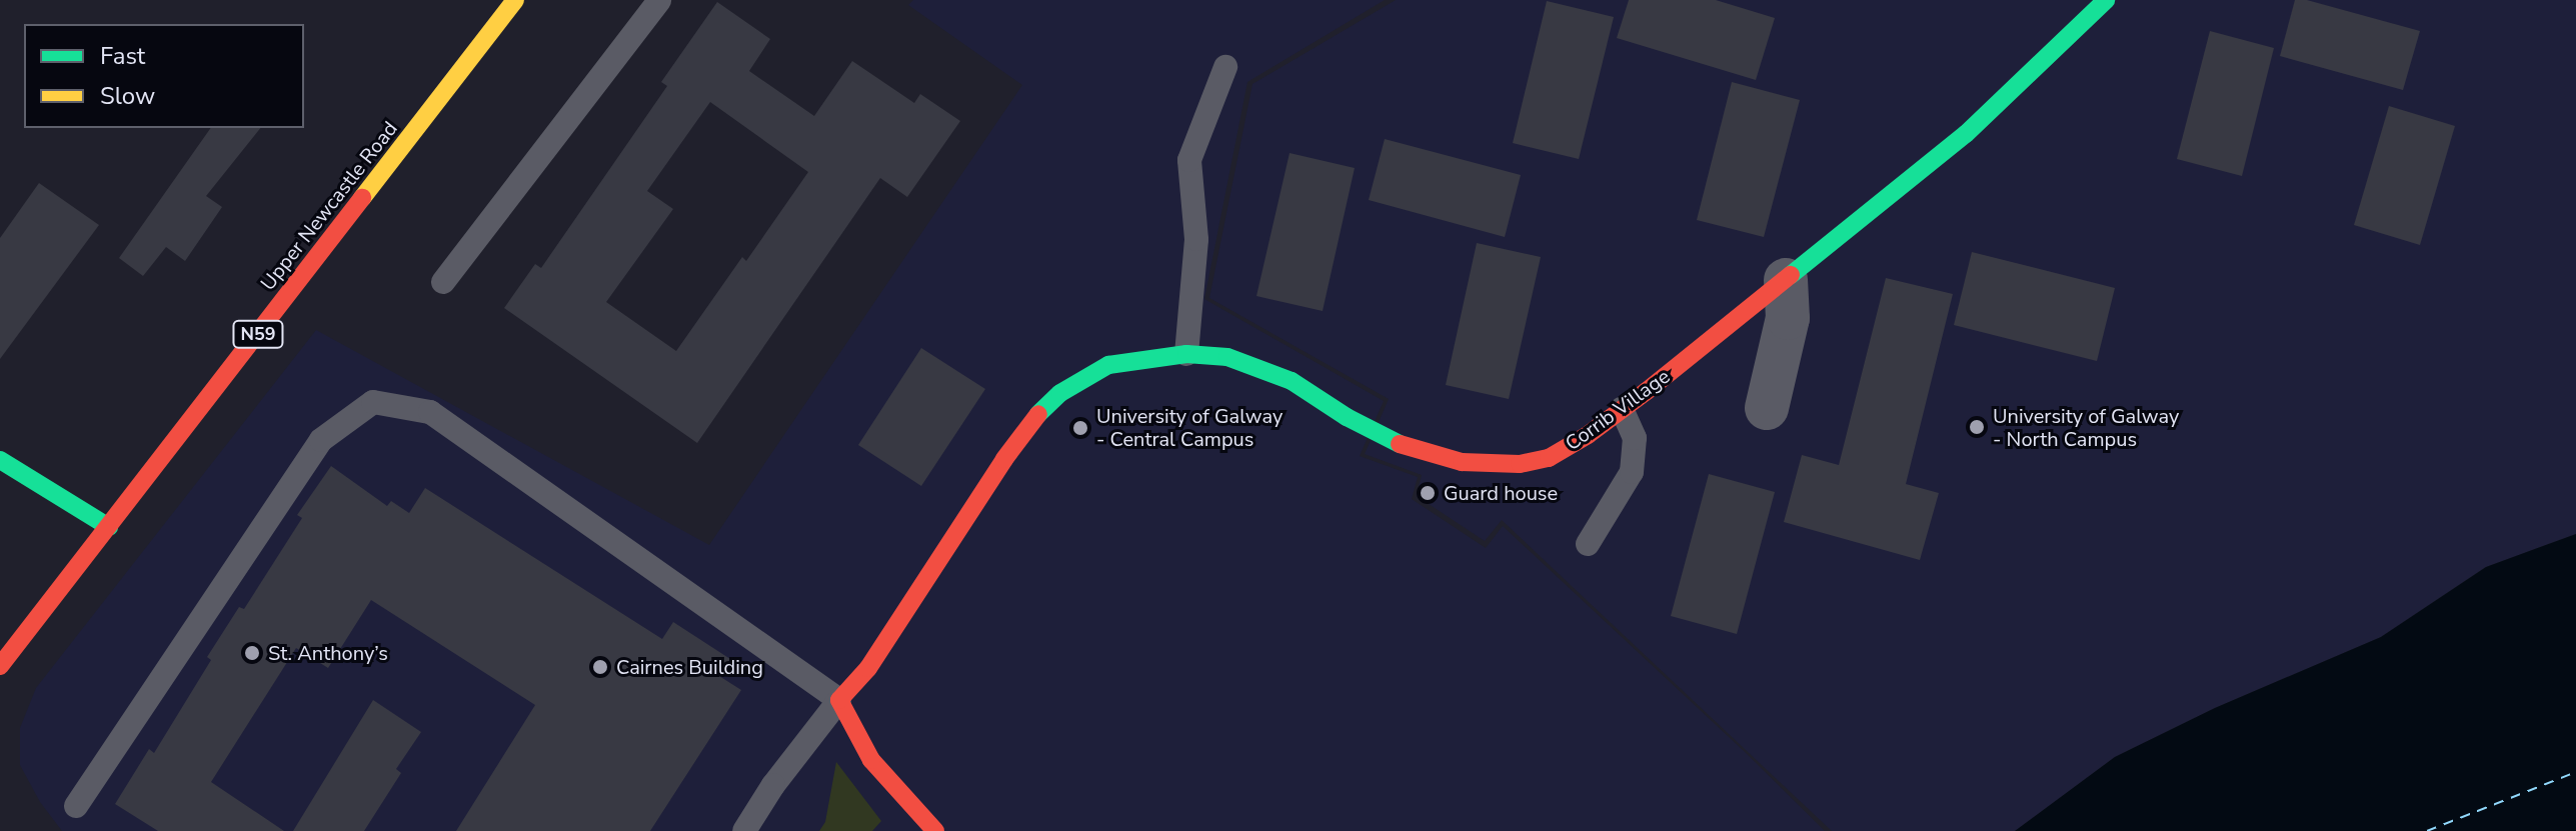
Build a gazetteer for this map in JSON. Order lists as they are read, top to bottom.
{
  "streets": {
    "street": ["Upper Newcastle Road", "N59", "Corrib Village"]
  },
  "places": [
    "University of Galway - North Campus",
    "University of Galway - Central Campus",
    "Guard house",
    "St. Anthony’s",
    "Cairnes Building"
  ],
  "legend": ["Fast", "Slow"]
}
